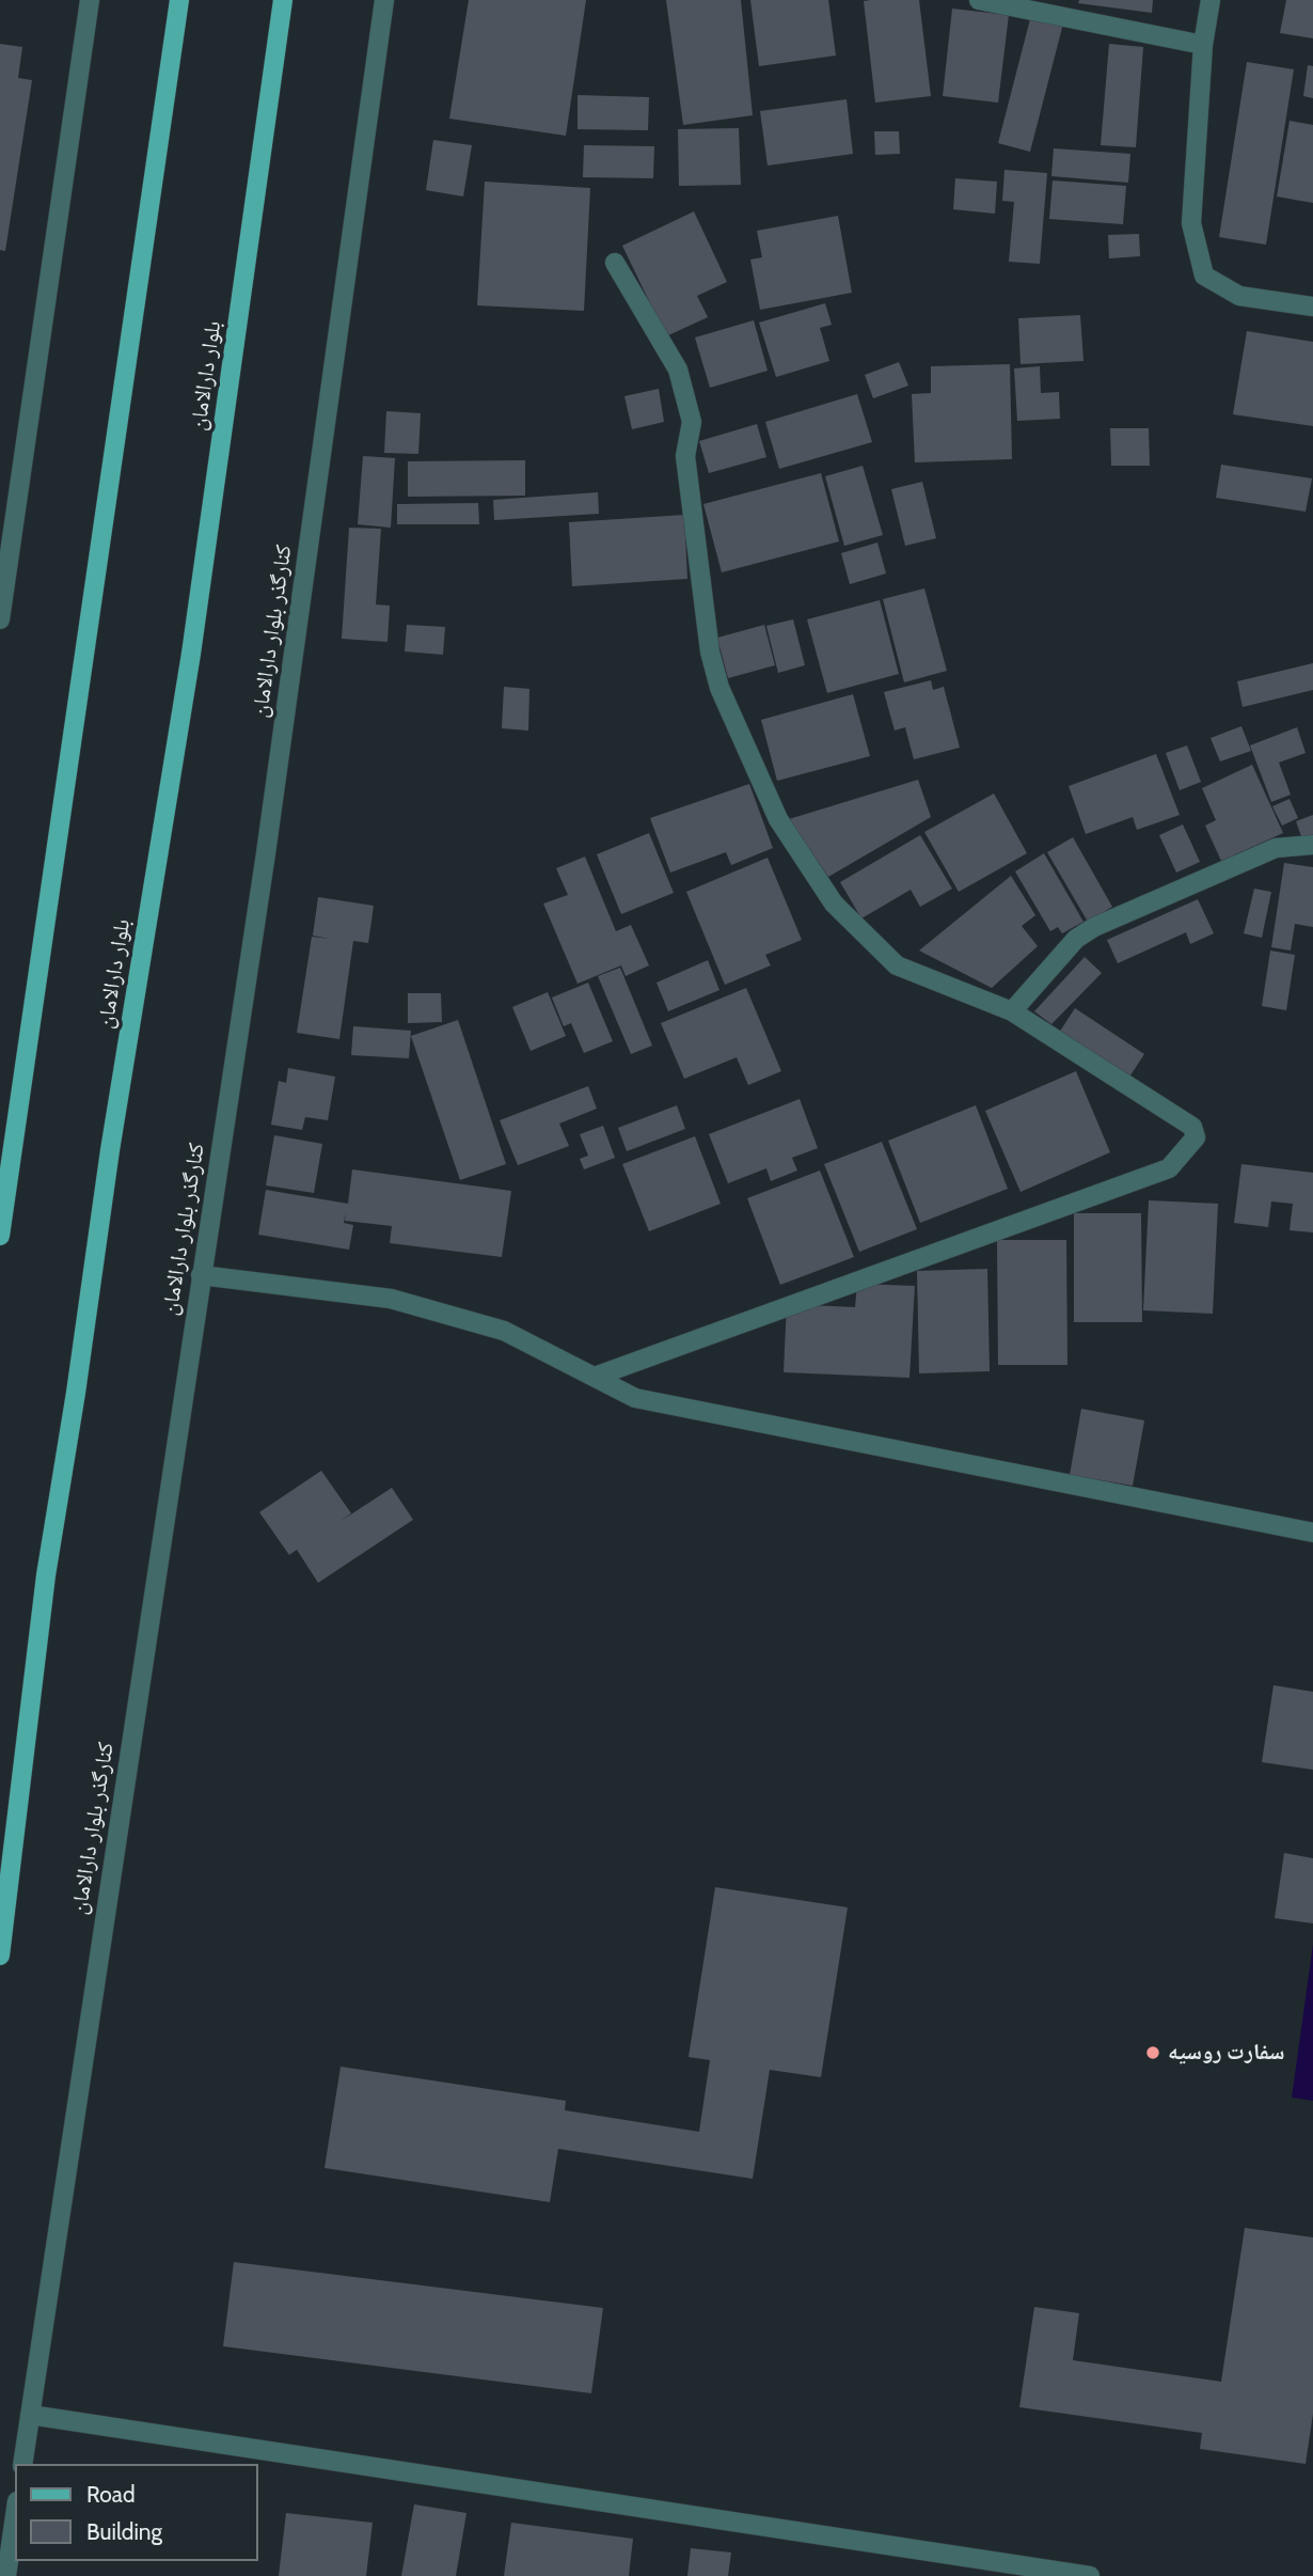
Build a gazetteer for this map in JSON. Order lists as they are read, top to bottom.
{
  "streets": {
    "main road": ["بلوار دارالامان"],
    "street": ["کنارگذر بلوار دارالامان"]
  },
  "places": ["سفارت روسیه"],
  "legend": ["Road", "Building"]
}
